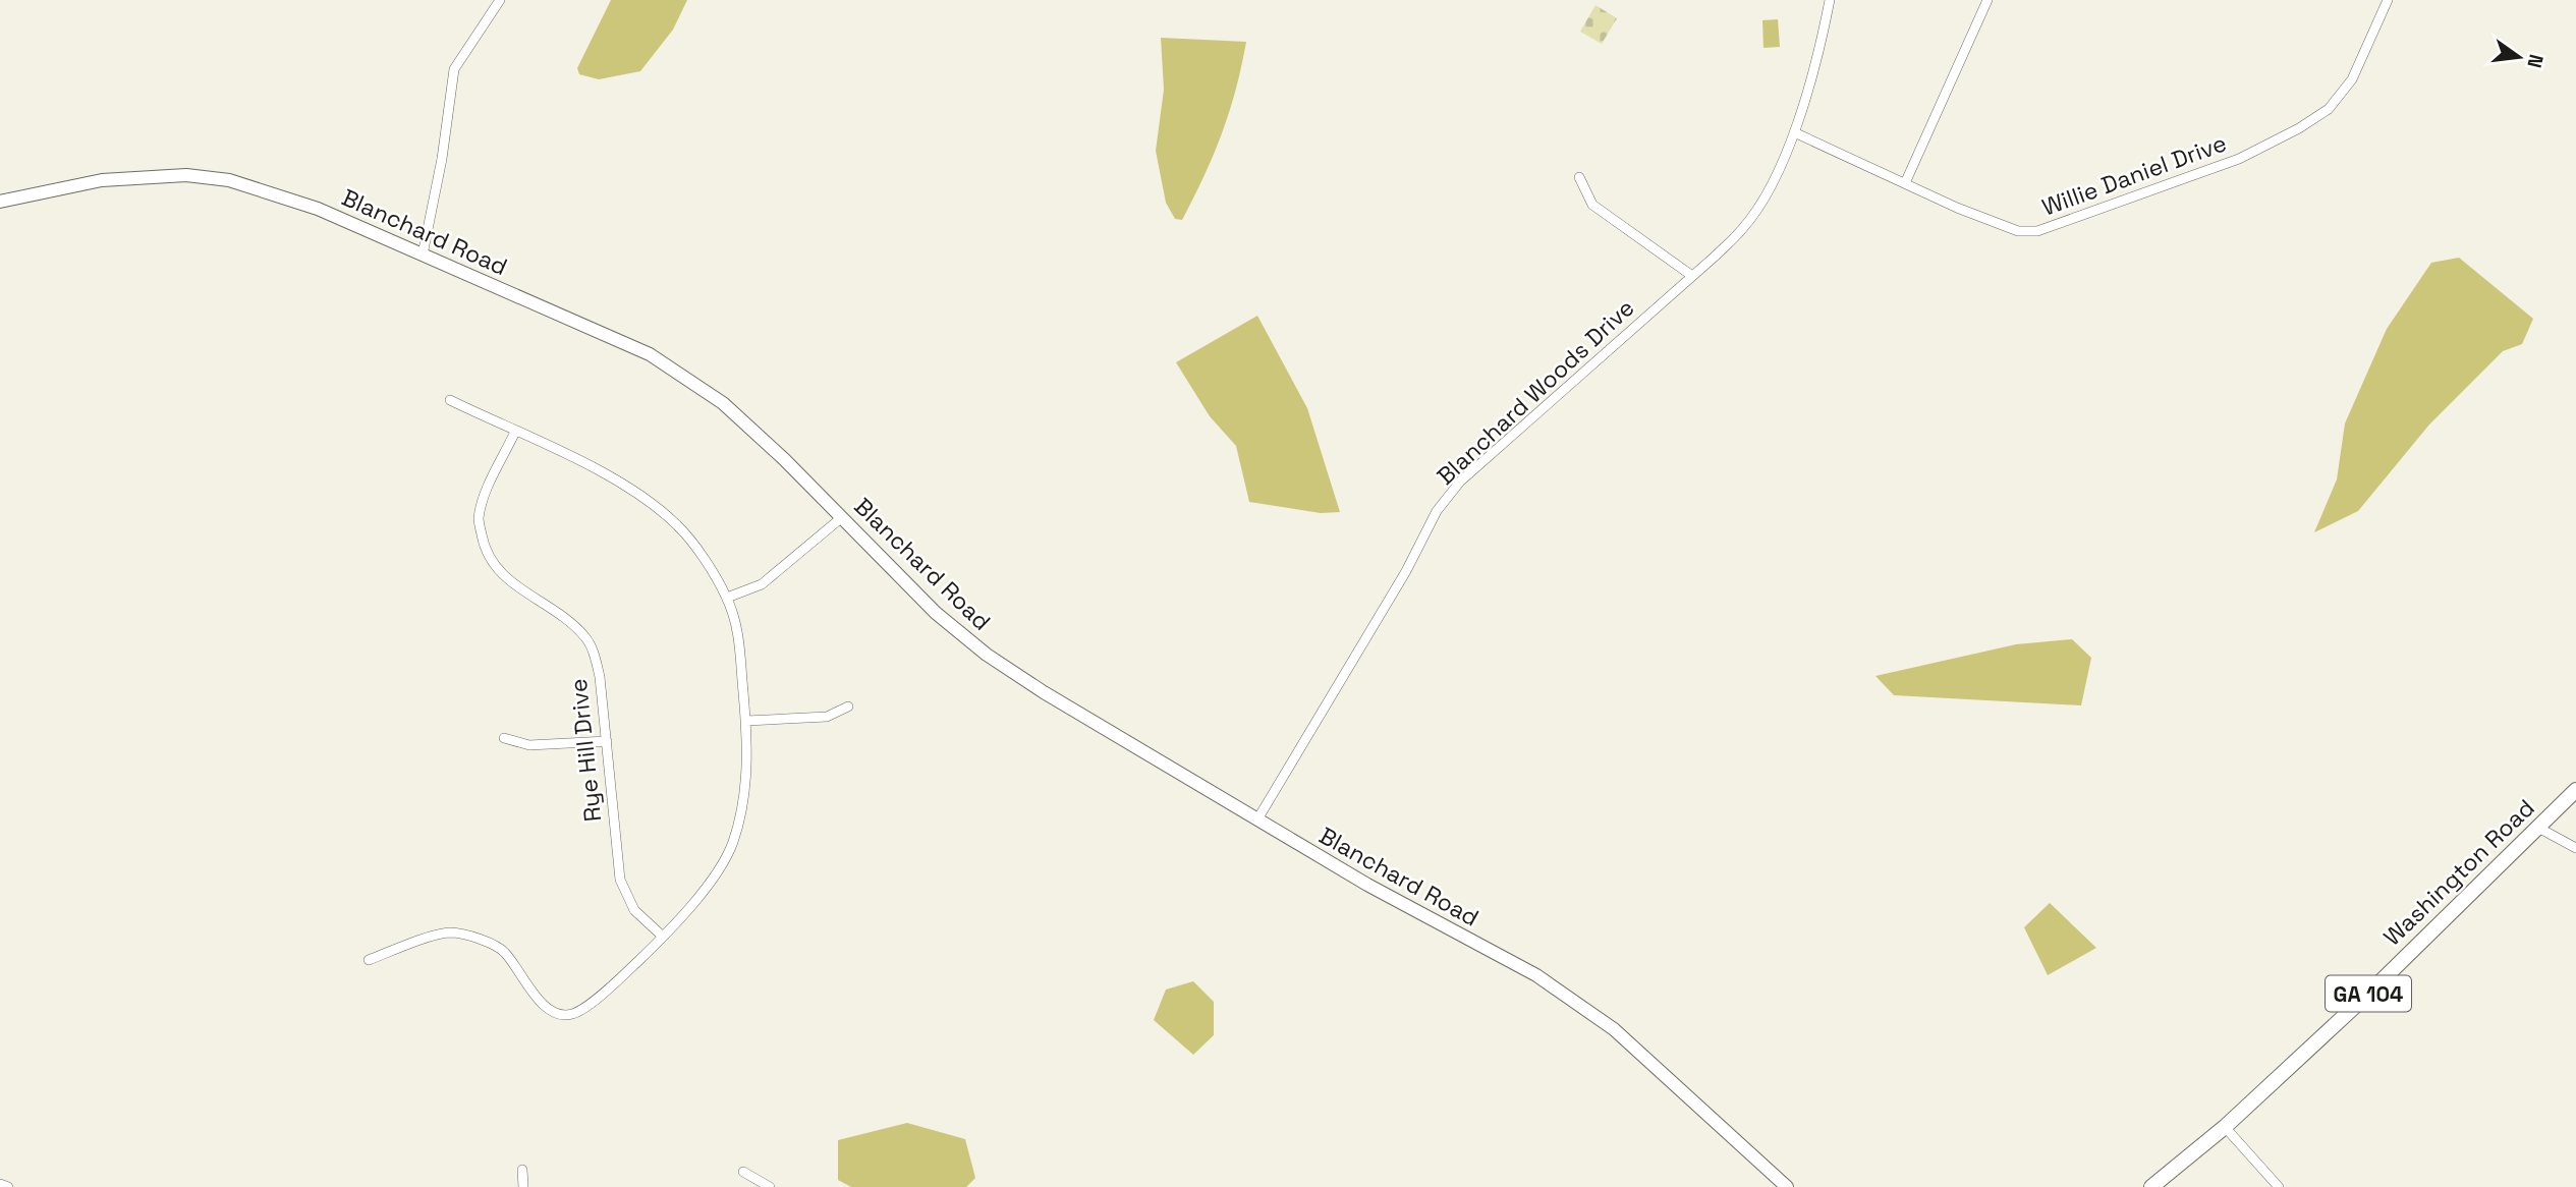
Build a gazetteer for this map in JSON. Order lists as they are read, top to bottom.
{
  "streets": {
    "main road": ["Washington Road", "GA 104"],
    "street": [
      "Willie Daniel Drive",
      "Blanchard Road",
      "Blanchard Woods Drive",
      "Rye Hill Drive"
    ]
  },
  "crossings": [
    ["Willie Daniel Drive", "Blanchard Woods Drive"],
    ["Blanchard Road", "Blanchard Woods Drive"]
  ],
  "north": "right"
}
